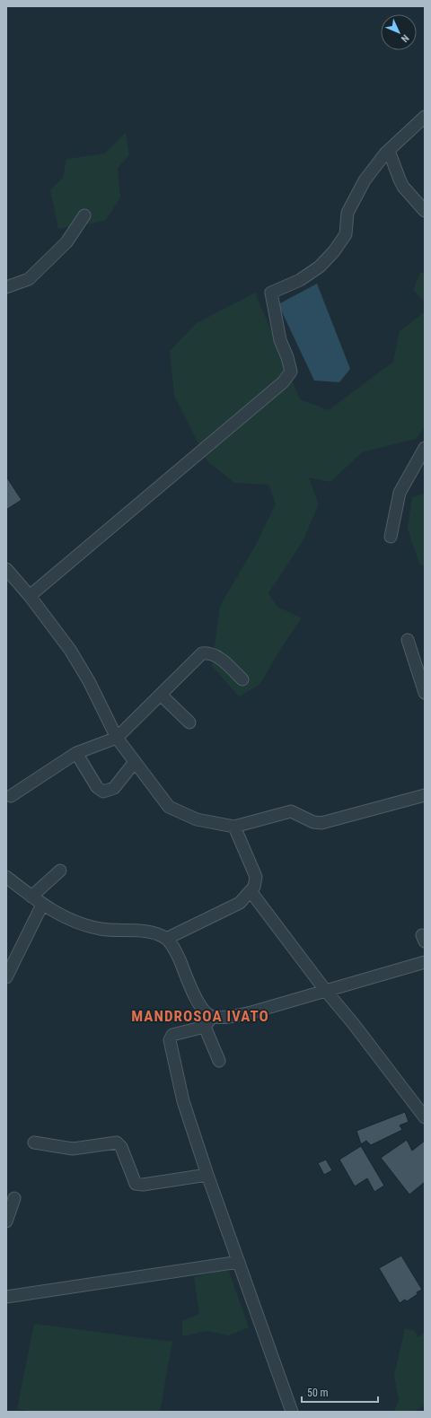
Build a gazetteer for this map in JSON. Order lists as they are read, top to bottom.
{
  "districts": ["MANDROSOA IVATO"],
  "scale_bar": "50 m",
  "north": "bottom right"
}
